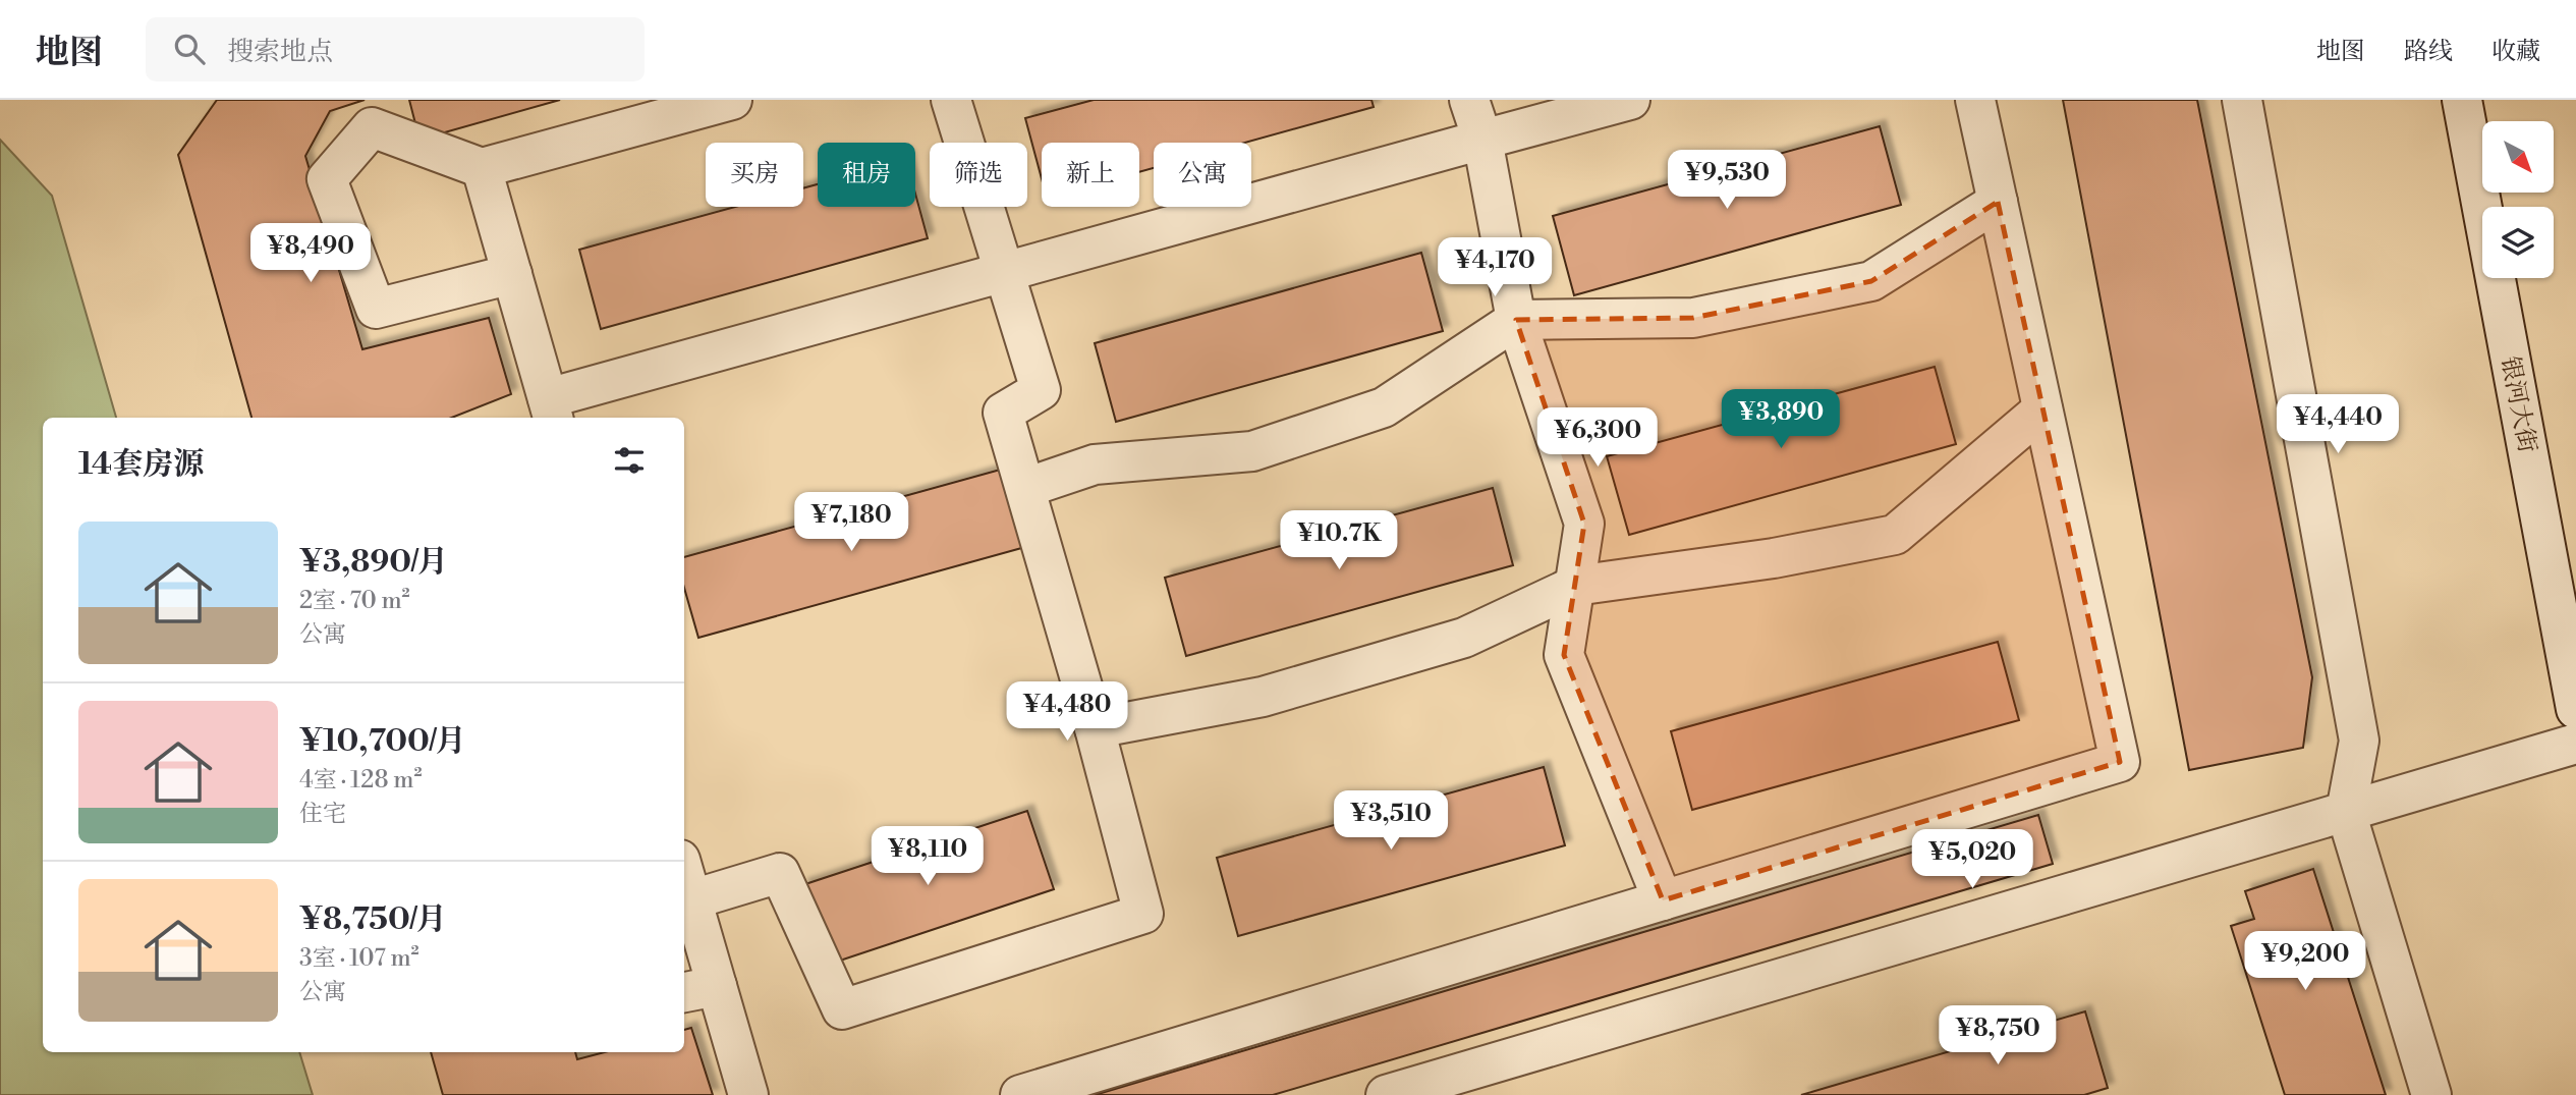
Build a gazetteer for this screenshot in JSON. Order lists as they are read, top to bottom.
{
  "streets": {
    "street": ["银河大街"]
  },
  "north": "bottom right",
  "page": {
    "header": "地图",
    "search": "搜索地点",
    "nav": ["地图", "路线", "收藏"],
    "chip": [
      "买房",
      "租房",
      "筛选",
      "新上",
      "公寓"
    ],
    "price": [
      "¥9,530",
      "¥8,490",
      "¥4,170",
      "¥3,890",
      "¥4,440",
      "¥6,300",
      "¥7,180",
      "¥10.7K",
      "¥4,480",
      "¥3,510",
      "¥8,110",
      "¥5,020",
      "¥9,200",
      "¥8,750"
    ],
    "heading": "14套房源",
    "list": [
      {
        "name": "¥3,890/月",
        "note": "2室 · 70 m² · 公寓"
      },
      {
        "name": "¥10,700/月",
        "note": "4室 · 128 m² · 住宅"
      },
      {
        "name": "¥8,750/月",
        "note": "3室 · 107 m² · 公寓"
      }
    ]
  }
}
